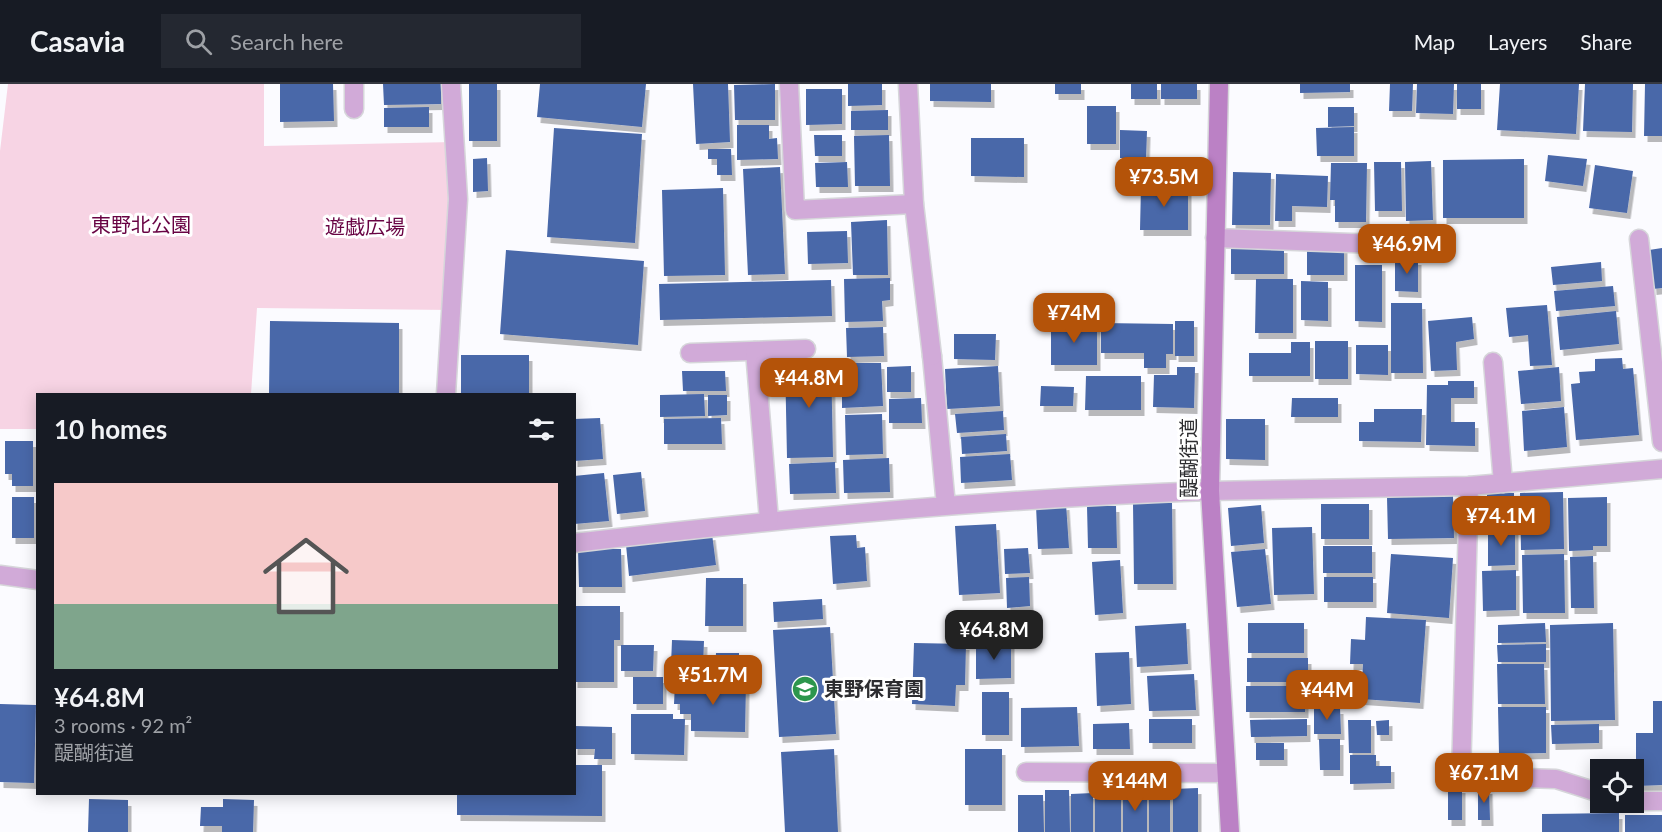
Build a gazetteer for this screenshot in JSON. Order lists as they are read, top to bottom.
{
  "streets": {
    "main road": ["醍醐街道"]
  },
  "parks": ["東野北公園", "遊戯広場"],
  "places": {
    "school or university": ["東野保育園"]
  },
  "page": {
    "header": "Casavia",
    "search": "Search here",
    "nav": ["Map", "Layers", "Share"],
    "price": [
      "¥73.5M",
      "¥46.9M",
      "¥74M",
      "¥44.8M",
      "¥74.1M",
      "¥64.8M",
      "¥51.7M",
      "¥44M",
      "¥67.1M",
      "¥144M"
    ],
    "heading": "10 homes",
    "list": [
      {
        "name": "¥64.8M",
        "note": "3 rooms · 92 m² · 醍醐街道"
      }
    ]
  }
}
